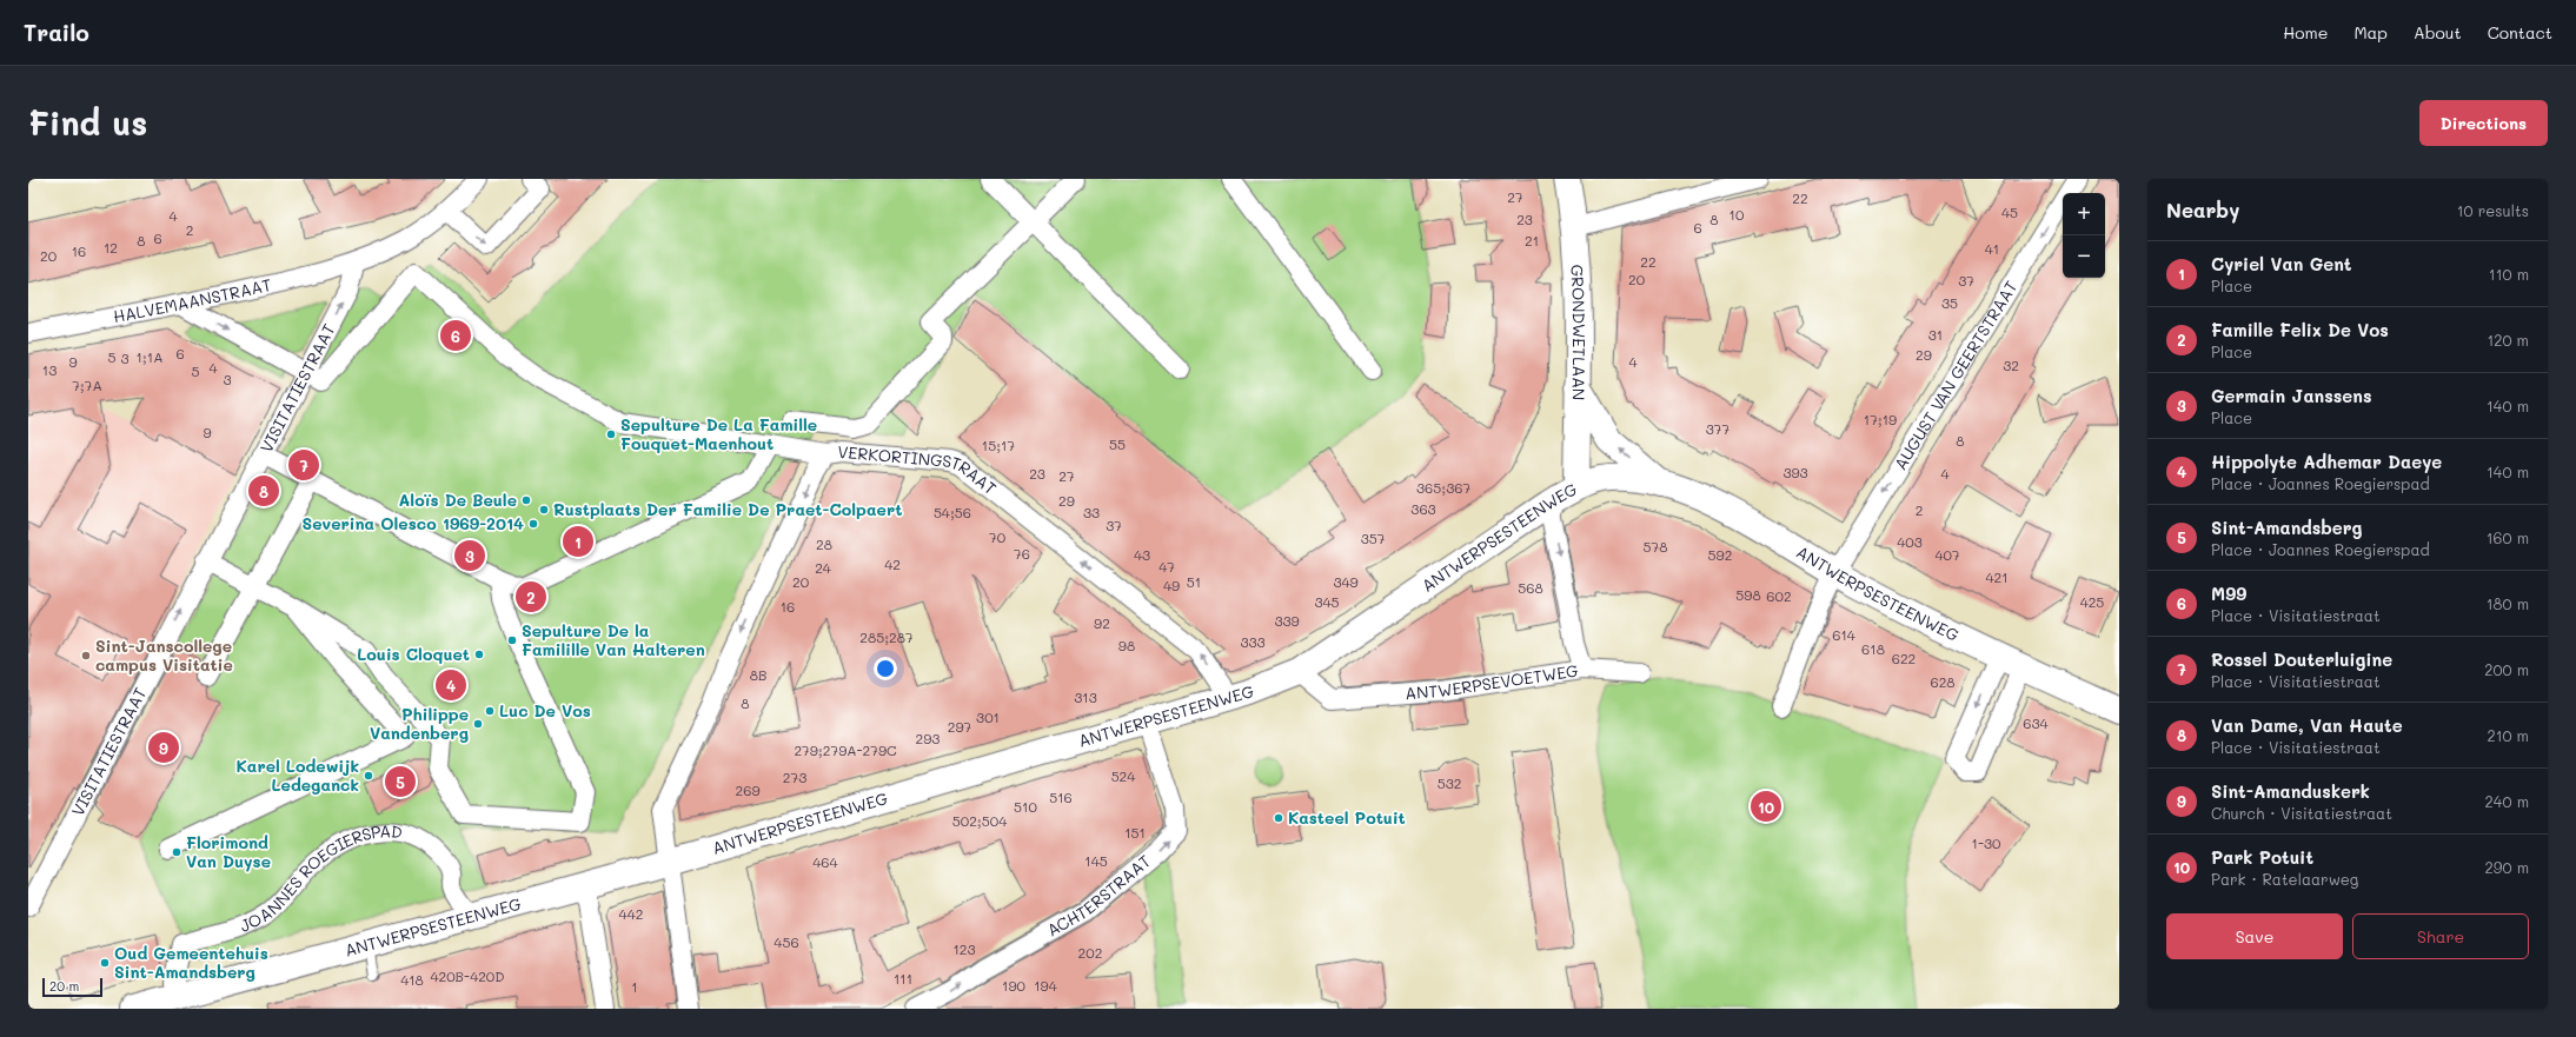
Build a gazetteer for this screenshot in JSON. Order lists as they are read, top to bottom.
{
  "streets": {
    "main road": ["GRONDWETLAAN", "ANTWERPSESTEENWEG"],
    "street": [
      "HALVEMAANSTRAAT",
      "AUGUST VAN GEERTSTRAAT",
      "VISITATIESTRAAT",
      "VERKORTINGSTRAAT",
      "ANTWERPSEVOETWEG",
      "JOANNES ROEGIERSPAD",
      "ACHTERSTRAAT"
    ]
  },
  "crossings": [
    ["HALVEMAANSTRAAT", "VISITATIESTRAAT"],
    ["GRONDWETLAAN", "ANTWERPSESTEENWEG"],
    ["AUGUST VAN GEERTSTRAAT", "ANTWERPSESTEENWEG"],
    ["VERKORTINGSTRAAT", "ANTWERPSESTEENWEG"],
    ["ANTWERPSESTEENWEG", "ANTWERPSEVOETWEG"],
    ["ANTWERPSESTEENWEG", "JOANNES ROEGIERSPAD"],
    ["ANTWERPSESTEENWEG", "ACHTERSTRAAT"]
  ],
  "one_way": [
    "AUGUST VAN GEERTSTRAAT",
    "VISITATIESTRAAT",
    "ANTWERPSEVOETWEG",
    "ACHTERSTRAAT"
  ],
  "places": [
    "Sepulture De La Famille Fouquet-Maenhout",
    "Aloïs De Beule",
    "Rustplaats Der Familie De Praet-Colpaert",
    "Severina Olesco 1969-2014",
    "Sepulture De la Familille Van Halteren",
    "Louis Cloquet",
    "Sint-Janscollege campus Visitatie",
    "Luc De Vos",
    "Philippe Vandenberg",
    "Karel Lodewijk Ledeganck",
    "Kasteel Potuit",
    "Florimond Van Duyse",
    "Oud Gemeentehuis Sint-Amandsberg"
  ],
  "house_numbers": [
    "27",
    "22",
    "45",
    "10",
    "4",
    "23",
    "8",
    "6",
    "2",
    "6",
    "8",
    "21",
    "12",
    "41",
    "16",
    "20",
    "22",
    "20",
    "37",
    "35",
    "31",
    "6",
    "29",
    "5",
    "1;1A",
    "3",
    "9",
    "4",
    "32",
    "4",
    "13",
    "5",
    "3",
    "7;7A",
    "17;19",
    "377",
    "9",
    "8",
    "55",
    "15;17",
    "393",
    "23",
    "4",
    "27",
    "365;367",
    "29",
    "363",
    "2",
    "54;56",
    "33",
    "37",
    "70",
    "357",
    "403",
    "28",
    "578",
    "76",
    "43",
    "592",
    "407",
    "42",
    "47",
    "24",
    "421",
    "20",
    "51",
    "349",
    "49",
    "568",
    "598",
    "602",
    "345",
    "425",
    "16",
    "339",
    "92",
    "614",
    "285;287",
    "333",
    "98",
    "618",
    "622",
    "8B",
    "628",
    "313",
    "8",
    "301",
    "634",
    "297",
    "293",
    "279;279A-279C",
    "524",
    "273",
    "532",
    "269",
    "516",
    "510",
    "502;504",
    "151",
    "1-30",
    "145",
    "464",
    "442",
    "456",
    "123",
    "202",
    "420B-420D",
    "111",
    "418",
    "190",
    "194",
    "1"
  ],
  "scale_bar": "20 m",
  "page": {
    "header": "Trailo",
    "nav": [
      "Home",
      "Map",
      "About",
      "Contact"
    ],
    "buttons": [
      "Directions",
      ["Save", "Share"]
    ],
    "title": "Find us",
    "heading": ["Nearby", "10 results"],
    "map_buttons": ["+", "−"],
    "list": [
      {
        "mark": "1",
        "name": "Cyriel Van Gent",
        "note": "Place",
        "value": "110 m"
      },
      {
        "mark": "2",
        "name": "Famille Felix De Vos",
        "note": "Place",
        "value": "120 m"
      },
      {
        "mark": "3",
        "name": "Germain Janssens",
        "note": "Place",
        "value": "140 m"
      },
      {
        "mark": "4",
        "name": "Hippolyte Adhemar Daeye",
        "note": "Place · Joannes Roegierspad",
        "value": "140 m"
      },
      {
        "mark": "5",
        "name": "Sint-Amandsberg",
        "note": "Place · Joannes Roegierspad",
        "value": "160 m"
      },
      {
        "mark": "6",
        "name": "M99",
        "note": "Place · Visitatiestraat",
        "value": "180 m"
      },
      {
        "mark": "7",
        "name": "Rossel Douterluigine",
        "note": "Place · Visitatiestraat",
        "value": "200 m"
      },
      {
        "mark": "8",
        "name": "Van Dame, Van Haute",
        "note": "Place · Visitatiestraat",
        "value": "210 m"
      },
      {
        "mark": "9",
        "name": "Sint-Amanduskerk",
        "note": "Church · Visitatiestraat",
        "value": "240 m"
      },
      {
        "mark": "10",
        "name": "Park Potuit",
        "note": "Park · Ratelaarweg",
        "value": "290 m"
      }
    ],
    "pins": [
      "6",
      "7",
      "8",
      "1",
      "3",
      "2",
      "4",
      "9",
      "5",
      "10"
    ],
    "scale": "20 m"
  }
}
